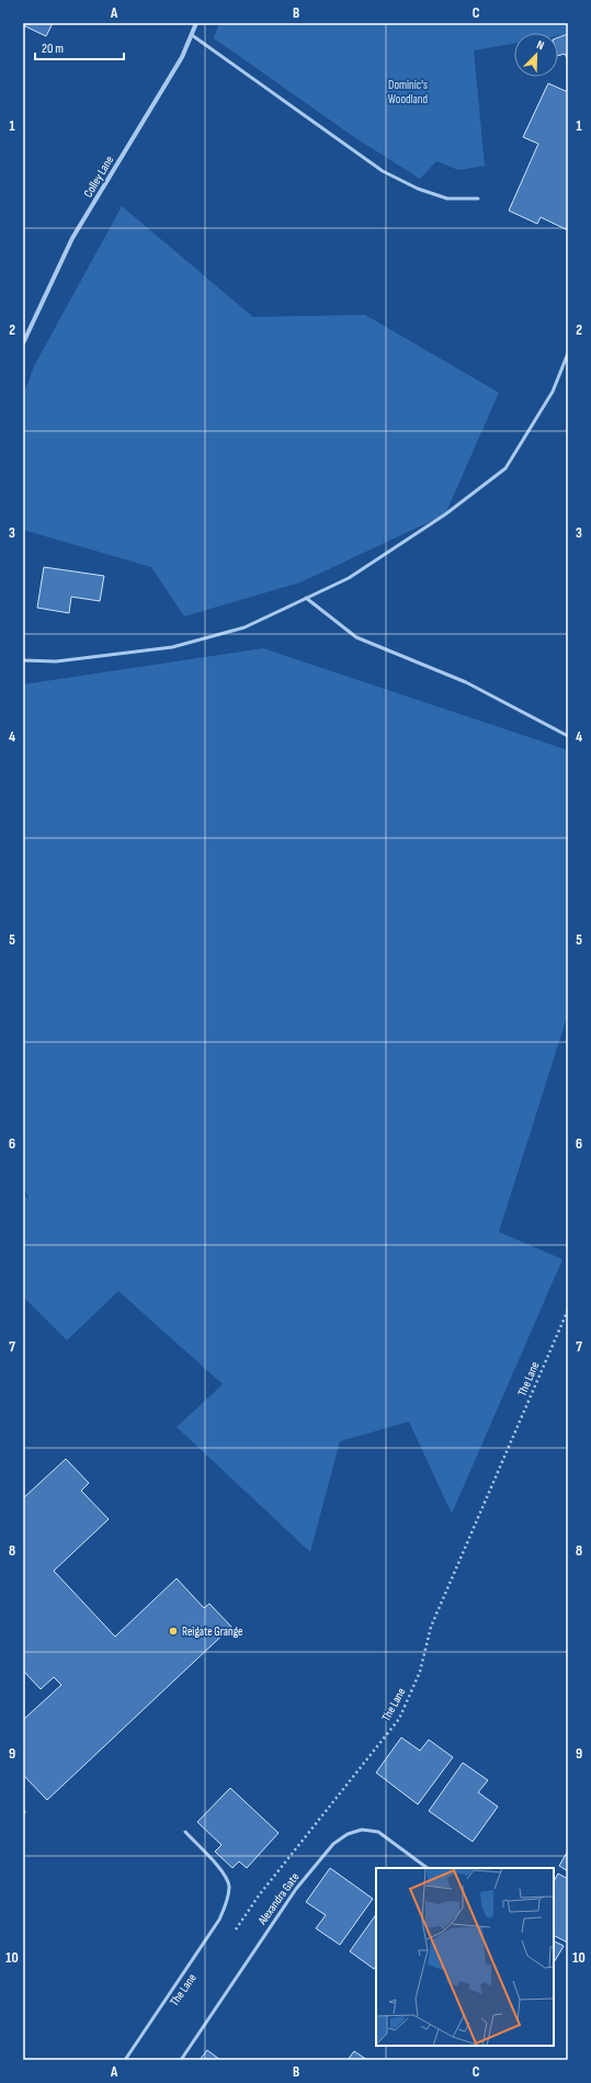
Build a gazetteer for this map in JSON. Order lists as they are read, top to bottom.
{
  "streets": {
    "street": ["Colley Lane"],
    "lane": ["Alexandra Gate"],
    "path": ["The Lane"]
  },
  "parks": ["Dominic's Woodland"],
  "places": ["Reigate Grange"],
  "scale_bar": "20 m",
  "north": "top right",
  "grid": {
    "columns": ["A", "B", "C"],
    "rows": [
      "1",
      "2",
      "3",
      "4",
      "5",
      "6",
      "7",
      "8",
      "9",
      "10"
    ]
  }
}
